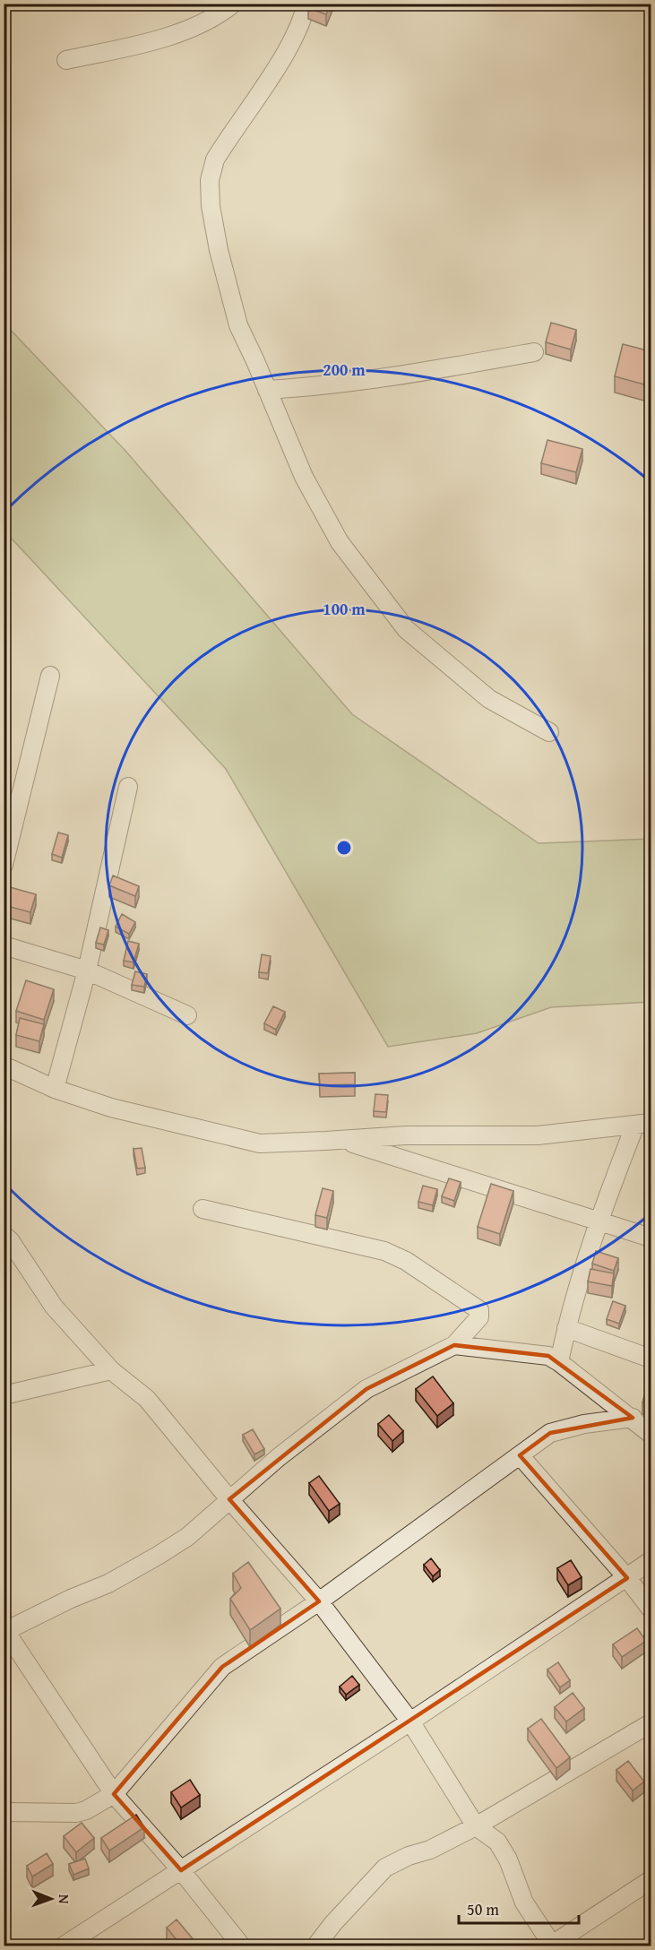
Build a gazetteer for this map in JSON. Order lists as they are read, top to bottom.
{
  "scale_bar": "50 m",
  "north": "right",
  "rings": ["200 m", "100 m"]
}
